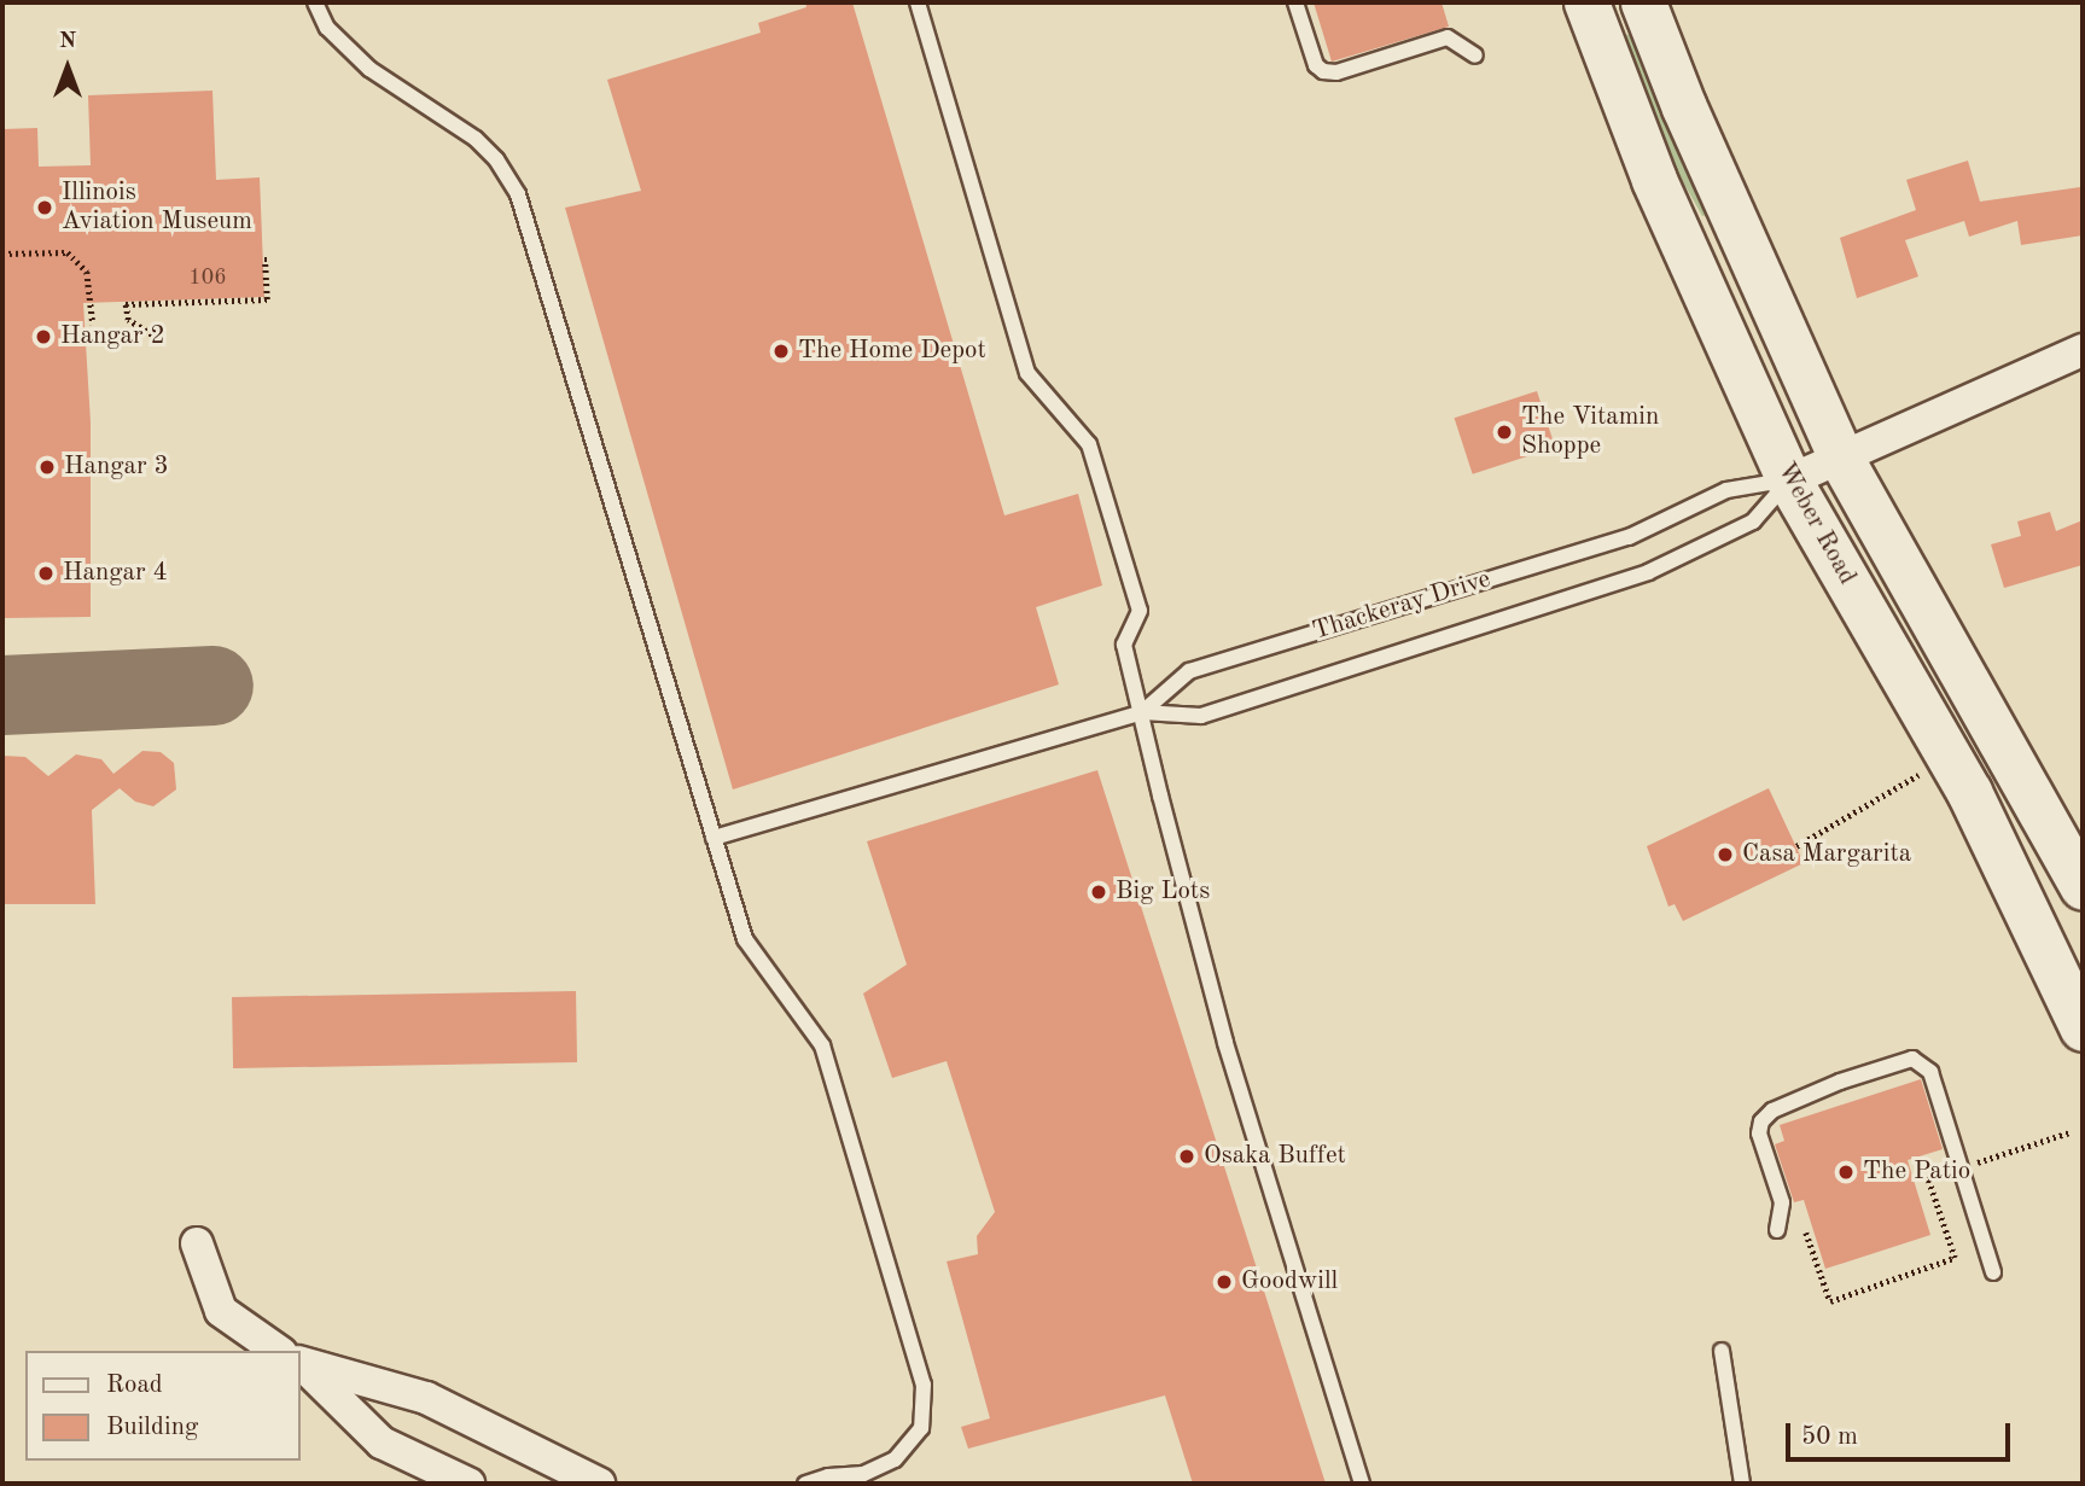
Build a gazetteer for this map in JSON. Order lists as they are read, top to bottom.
{
  "streets": {
    "main road": ["Weber Road"],
    "street": ["Thackeray Drive"]
  },
  "crossings": [
    ["Weber Road", "Thackeray Drive"]
  ],
  "places": [
    "Illinois Aviation Museum",
    "Hangar 2",
    "The Home Depot",
    "The Vitamin Shoppe",
    "Hangar 3",
    "Hangar 4",
    "Casa Margarita",
    "Big Lots",
    "Osaka Buffet",
    "The Patio",
    "Goodwill"
  ],
  "house_numbers": ["106"],
  "legend": ["Road", "Building"],
  "scale_bar": "50 m",
  "north": "top"
}
